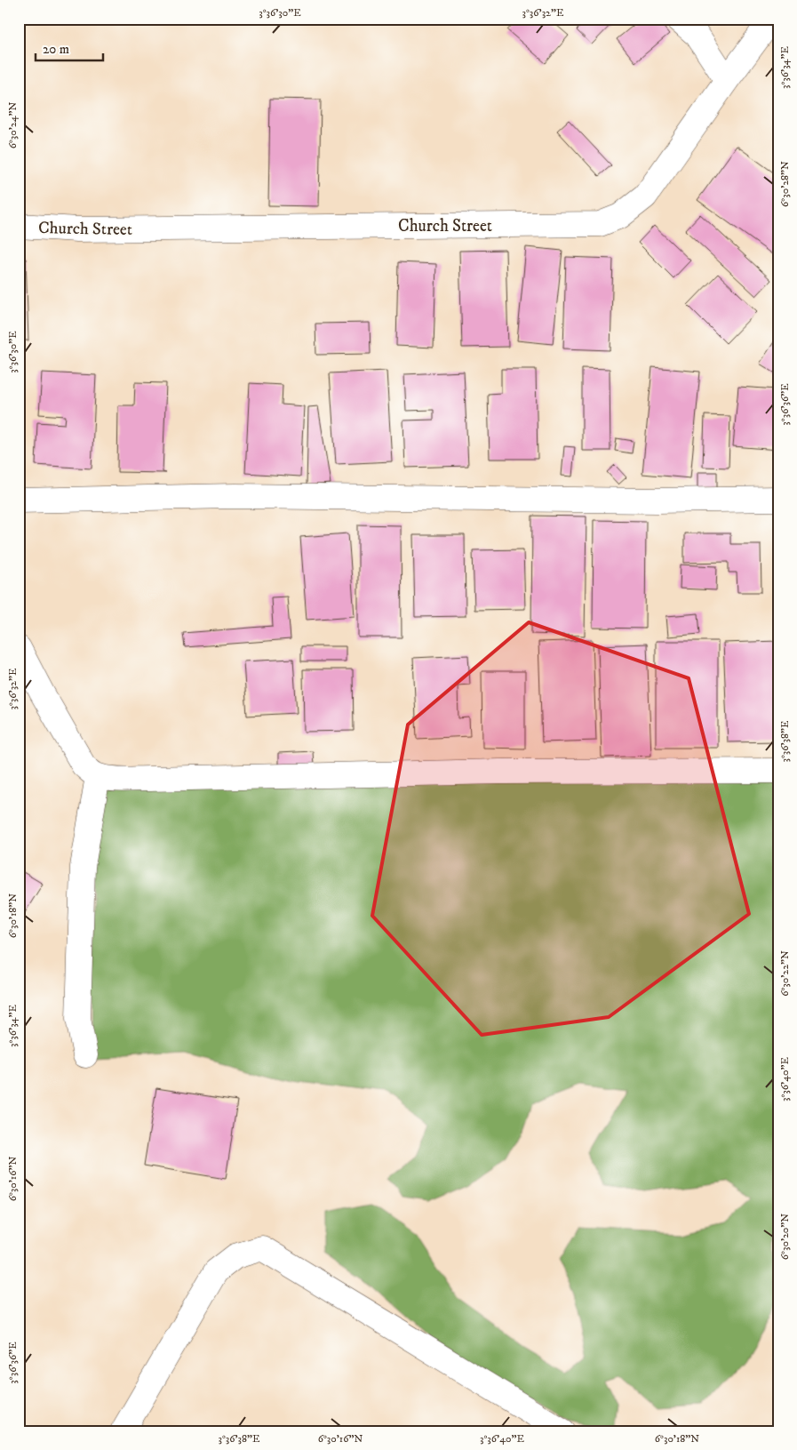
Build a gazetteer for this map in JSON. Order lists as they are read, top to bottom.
{
  "streets": {
    "street": ["Church Street"]
  },
  "scale_bar": "20 m",
  "coordinates": [
    "3°36'30\"E",
    "3°36'32\"E",
    "3°36'34\"E",
    "6°30'24\"N",
    "6°30'28\"N",
    "3°36'36\"E",
    "3°36'38\"E",
    "6°30'18\"N",
    "6°30'22\"N",
    "3°36'40\"E",
    "6°30'16\"N",
    "6°30'20\"N"
  ]
}
